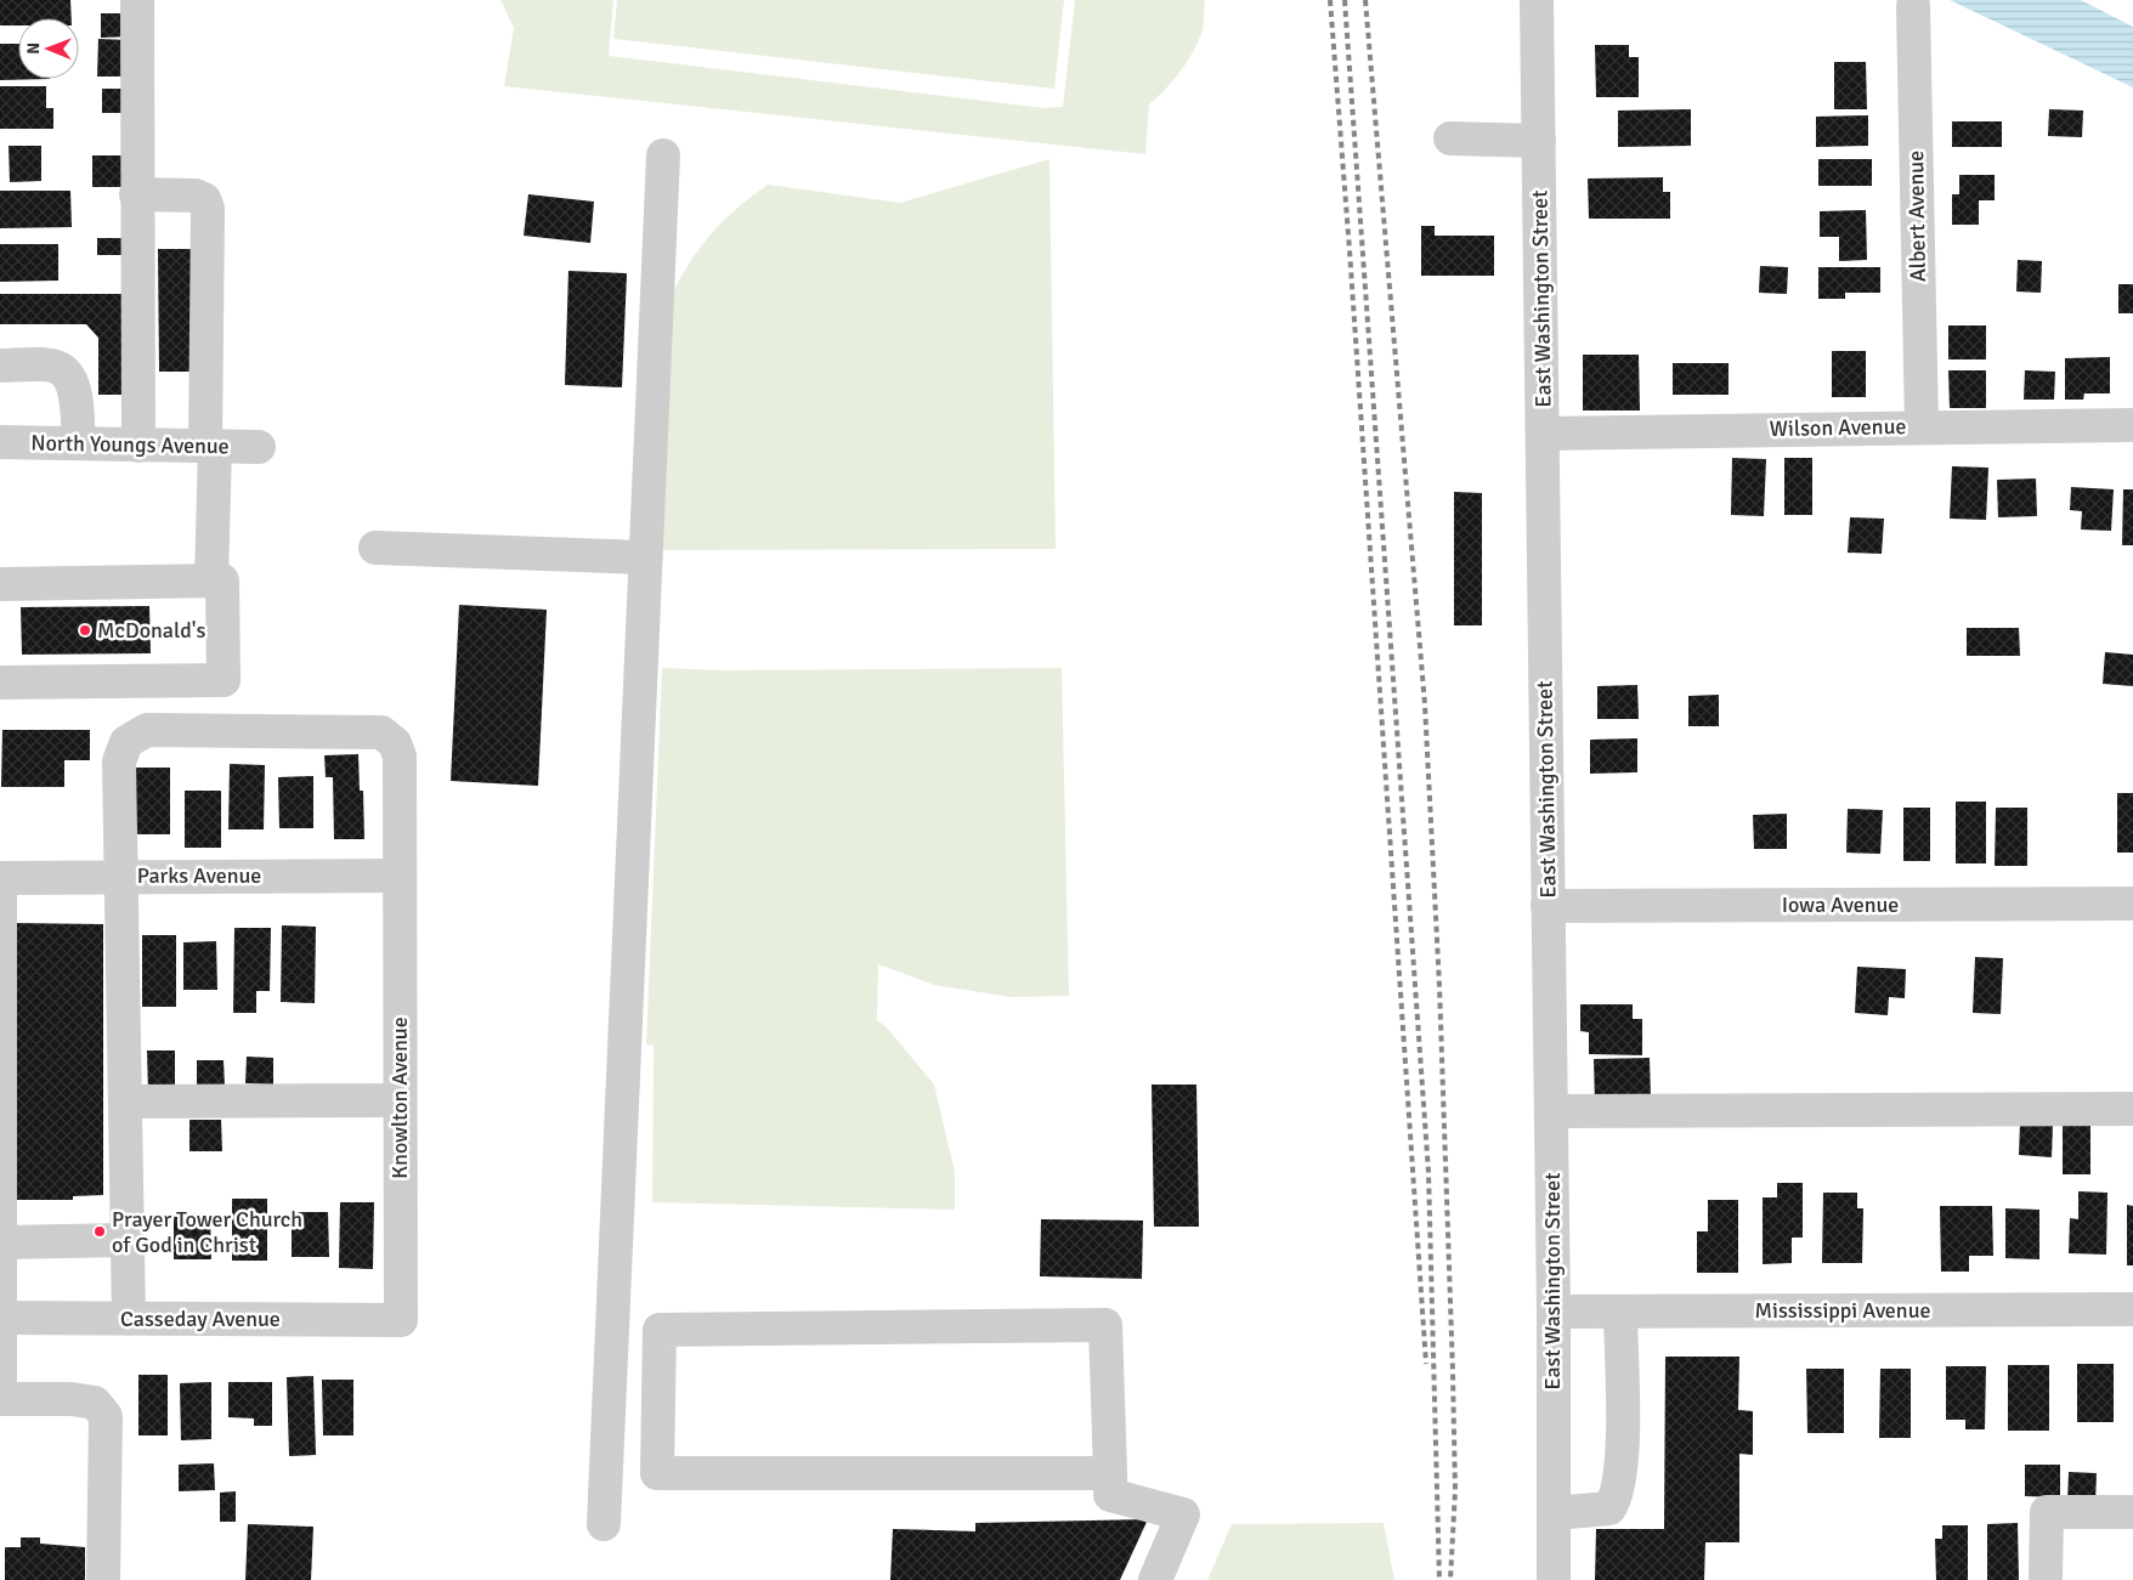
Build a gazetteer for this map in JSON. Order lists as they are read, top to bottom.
{
  "streets": {
    "street": [
      "Albert Avenue",
      "East Washington Street",
      "Wilson Avenue",
      "North Youngs Avenue",
      "Parks Avenue",
      "Iowa Avenue",
      "Knowlton Avenue",
      "Mississippi Avenue",
      "Casseday Avenue"
    ]
  },
  "crossings": [
    ["Albert Avenue", "Wilson Avenue"],
    ["East Washington Street", "Wilson Avenue"],
    ["East Washington Street", "Iowa Avenue"],
    ["East Washington Street", "Mississippi Avenue"],
    ["Parks Avenue", "Knowlton Avenue"],
    ["Knowlton Avenue", "Casseday Avenue"]
  ],
  "places": ["McDonald's", "Prayer Tower Church of God in Christ"],
  "north": "left"
}
